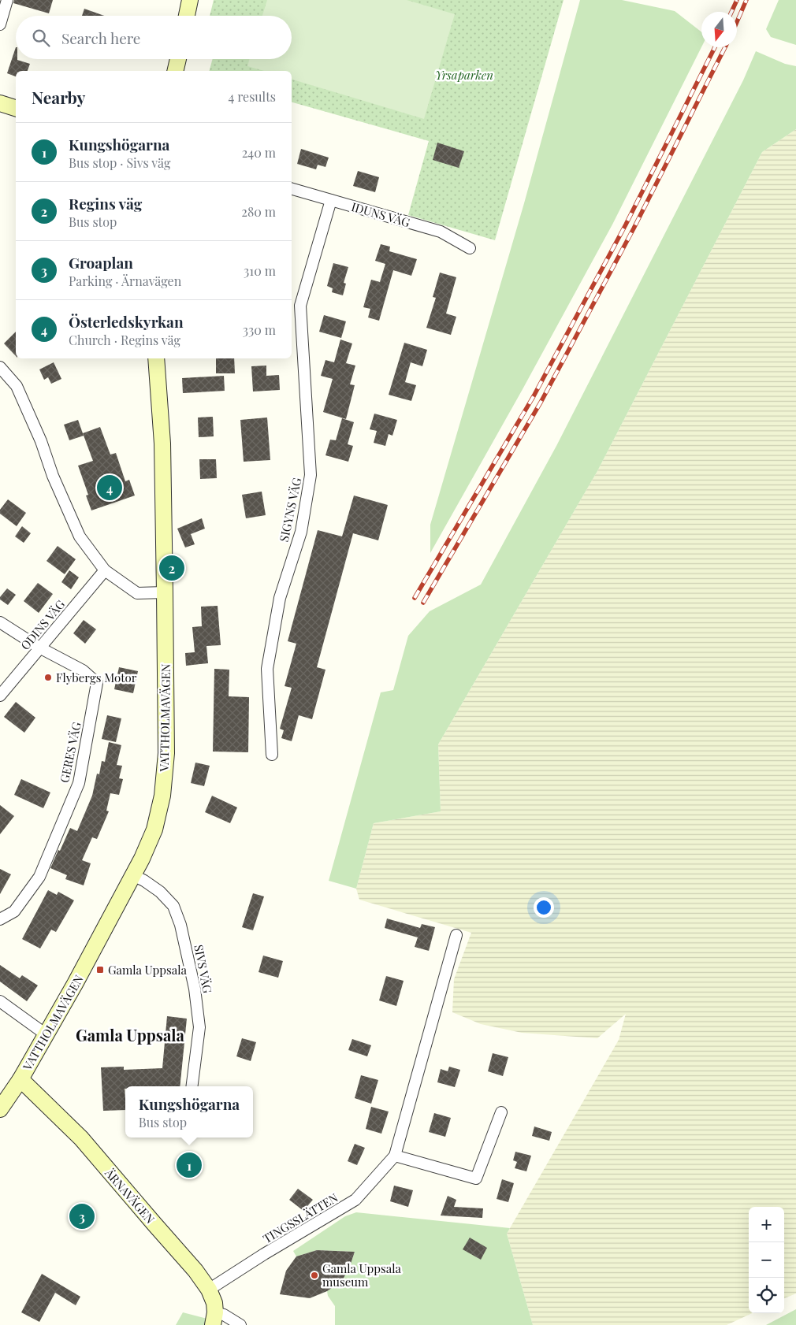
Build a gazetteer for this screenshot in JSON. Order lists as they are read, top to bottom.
{
  "streets": {
    "main road": ["VATTHOLMAVÄGEN", "ÄRNAVÄGEN"],
    "street": [
      "IDUNS VÄG",
      "SIGYNS VÄG",
      "ODINS VÄG",
      "GERES VÄG",
      "SIVS VÄG",
      "TINGSSLÄTTEN"
    ]
  },
  "crossings": [
    ["IDUNS VÄG", "SIGYNS VÄG"],
    ["ODINS VÄG", "GERES VÄG"],
    ["VATTHOLMAVÄGEN", "SIVS VÄG"],
    ["VATTHOLMAVÄGEN", "ÄRNAVÄGEN"],
    ["ÄRNAVÄGEN", "TINGSSLÄTTEN"]
  ],
  "districts": ["Gamla Uppsala"],
  "parks": ["Yrsaparken"],
  "places": {
    "other": ["Flybergs Motor", "Gamla Uppsala museum"],
    "transit": ["Gamla Uppsala"]
  },
  "north": "bottom",
  "page": {
    "search": "Search here",
    "heading": ["Nearby", "4 results"],
    "list": [
      {
        "mark": "1",
        "name": "Kungshögarna",
        "note": "Bus stop · Sivs väg",
        "value": "240 m"
      },
      {
        "mark": "2",
        "name": "Regins väg",
        "note": "Bus stop",
        "value": "280 m"
      },
      {
        "mark": "3",
        "name": "Groaplan",
        "note": "Parking · Ärnavägen",
        "value": "310 m"
      },
      {
        "mark": "4",
        "name": "Österledskyrkan",
        "note": "Church · Regins väg",
        "value": "330 m"
      }
    ],
    "pins": [
      "4",
      "2",
      "1",
      "3"
    ],
    "popup": ["Kungshögarna", "Bus stop"],
    "map_buttons": ["+", "−"]
  }
}
